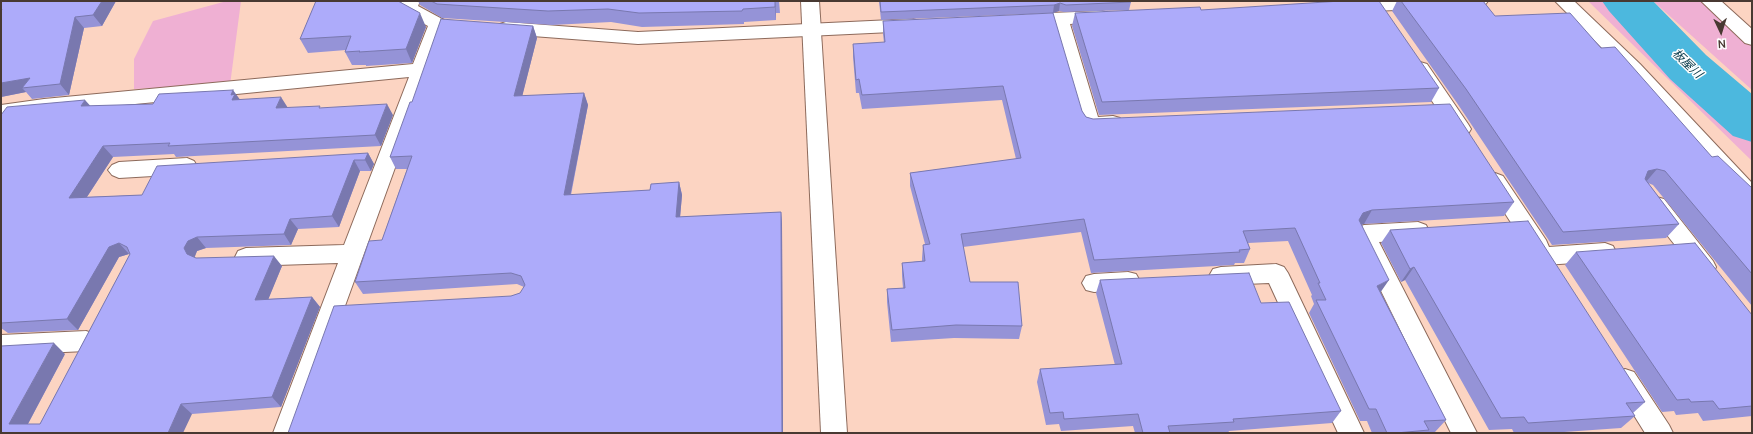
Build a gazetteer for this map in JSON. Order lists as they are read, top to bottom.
{
  "water": ["板屋川"],
  "north": "bottom"
}
